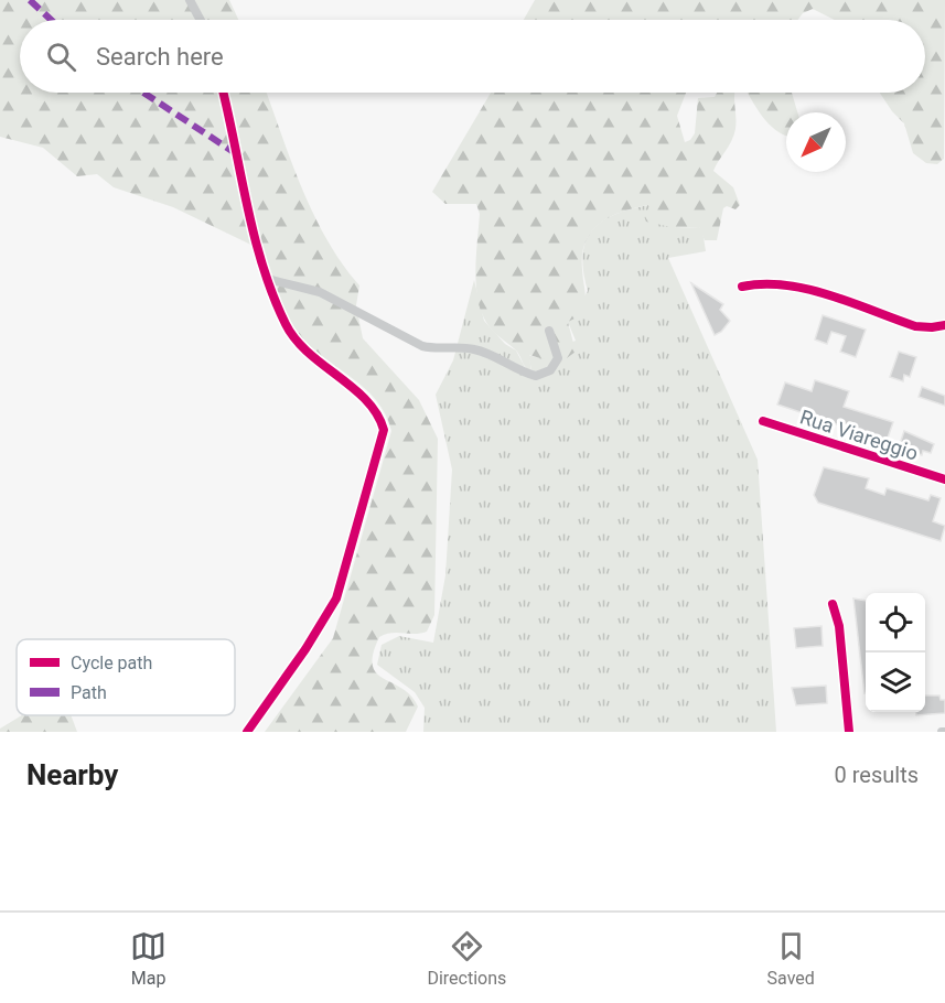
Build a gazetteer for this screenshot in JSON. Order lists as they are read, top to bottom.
{
  "streets": {
    "street": ["Rua Viareggio"]
  },
  "legend": ["Cycle path", "Path"],
  "north": "bottom left",
  "page": {
    "search": "Search here",
    "heading": ["Nearby", "0 results"],
    "nav": ["Map", "Directions", "Saved"]
  }
}
